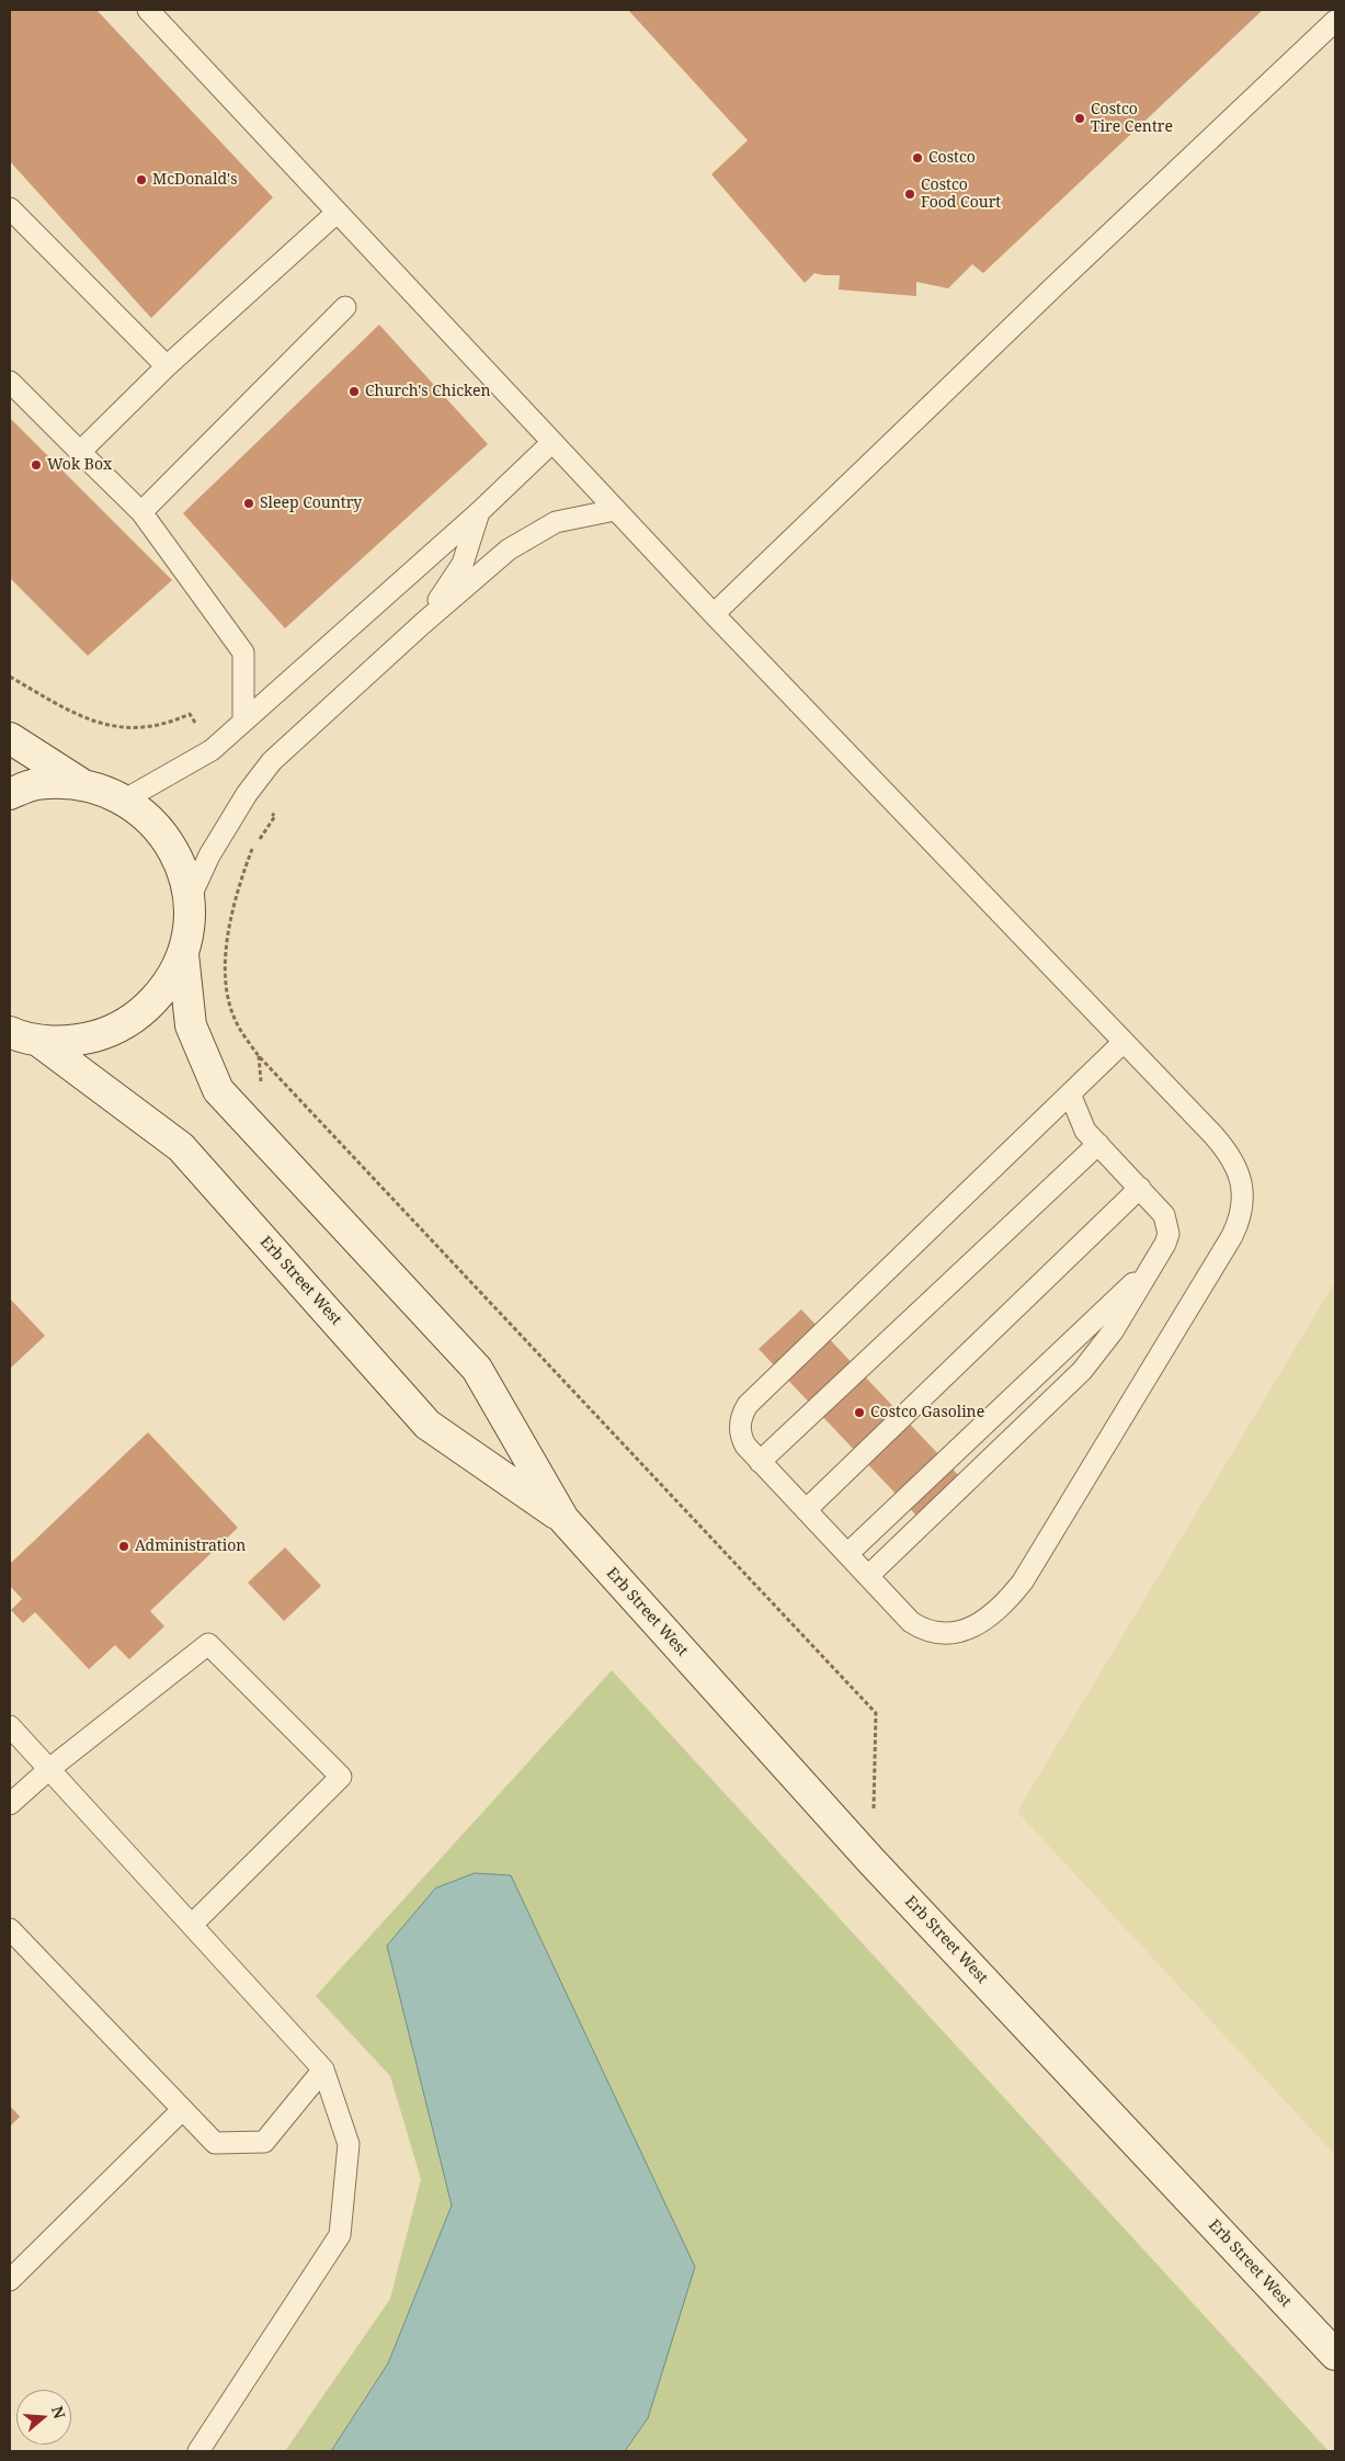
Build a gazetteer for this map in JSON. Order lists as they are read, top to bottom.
{
  "streets": {
    "main road": ["Erb Street West"]
  },
  "places": [
    "Costco Tire Centre",
    "Costco",
    "McDonald's",
    "Costco Food Court",
    "Church's Chicken",
    "Wok Box",
    "Sleep Country",
    "Costco Gasoline",
    "Administration"
  ],
  "north": "right"
}
